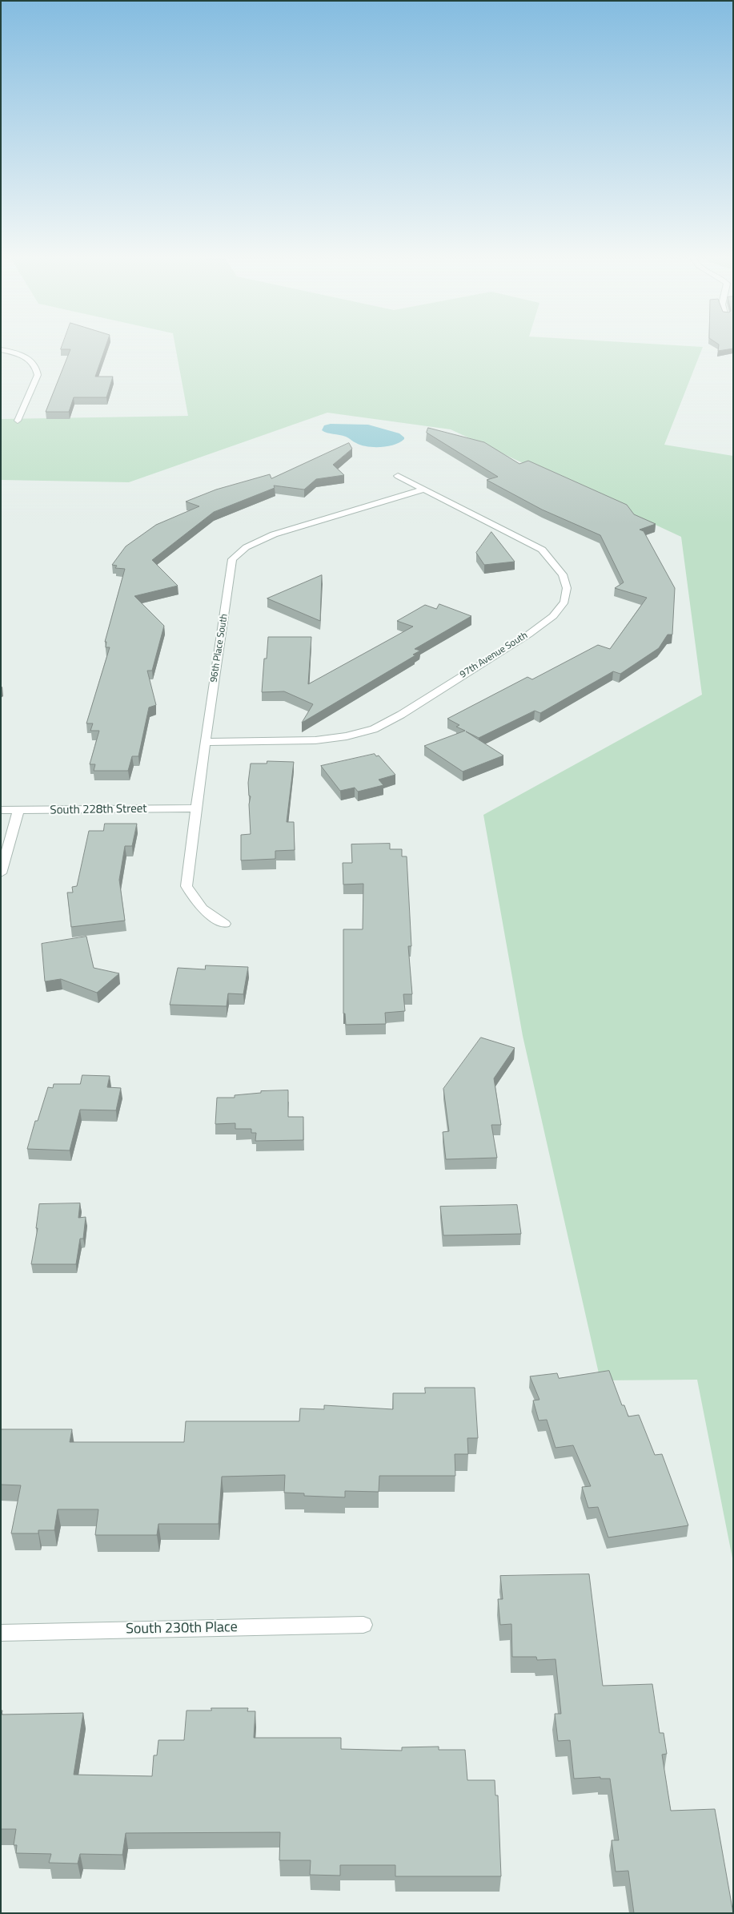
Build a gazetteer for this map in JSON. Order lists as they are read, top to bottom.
{
  "streets": {
    "street": [
      "96th Place South",
      "97th Avenue South",
      "South 228th Street",
      "South 230th Place"
    ]
  },
  "crossings": [
    ["96th Place South", "97th Avenue South"],
    ["96th Place South", "South 228th Street"]
  ]
}
